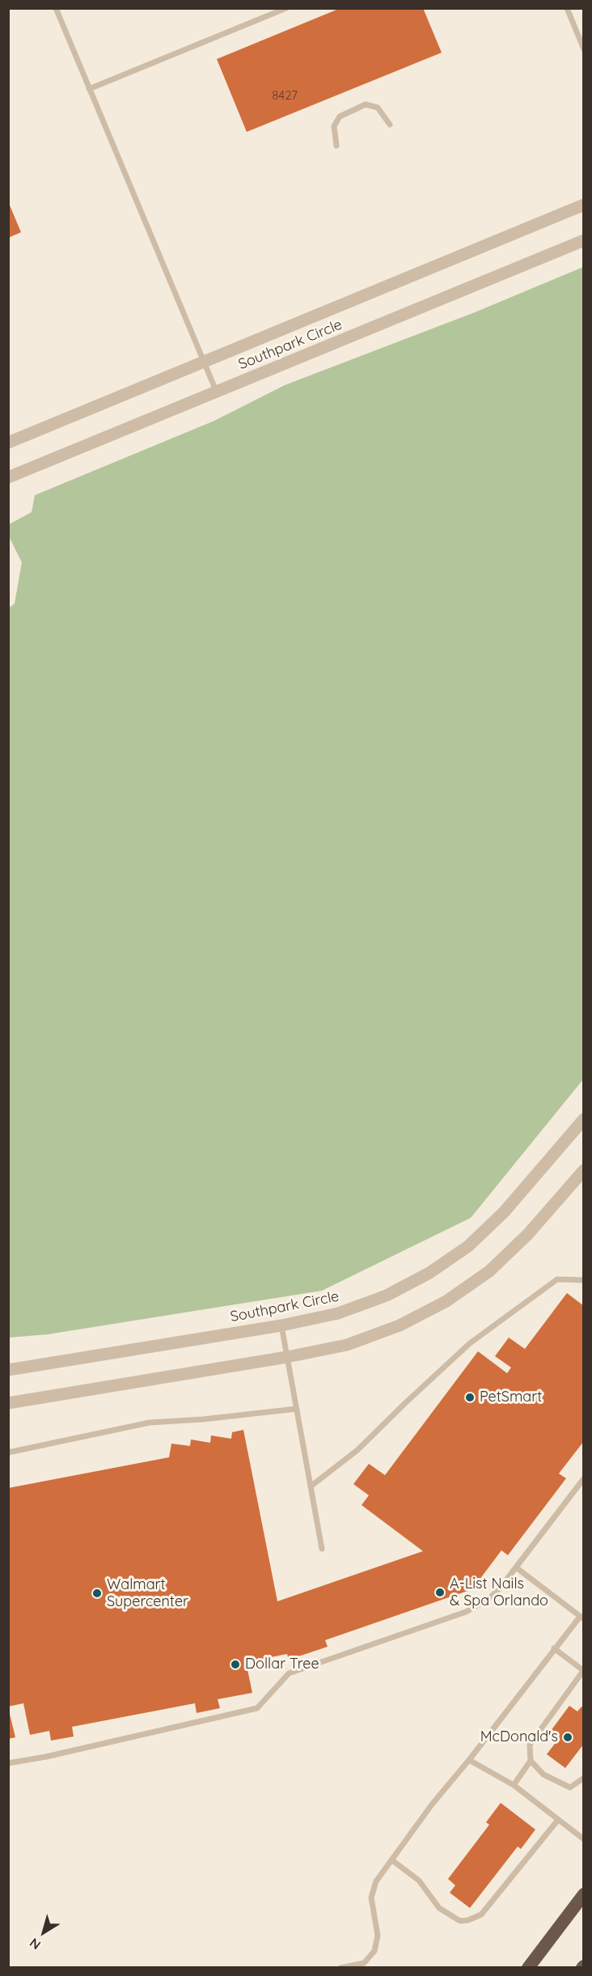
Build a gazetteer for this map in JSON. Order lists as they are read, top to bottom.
{
  "streets": {
    "street": ["Southpark Circle"]
  },
  "places": [
    "PetSmart",
    "A-List Nails & Spa Orlando",
    "Walmart Supercenter",
    "Dollar Tree",
    "McDonald's"
  ],
  "house_numbers": ["8427"],
  "north": "bottom left"
}
